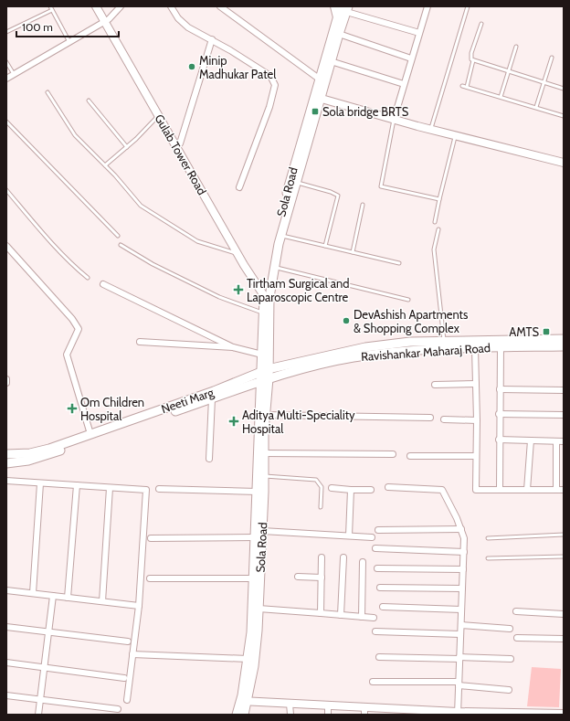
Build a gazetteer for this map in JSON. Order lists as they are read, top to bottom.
{
  "streets": {
    "main road": ["Sola Road", "Ravishankar Maharaj Road", "Neeti Marg"],
    "street": ["Gulab Tower Road"]
  },
  "crossings": [
    ["Gulab Tower Road", "Sola Road"],
    ["Sola Road", "Ravishankar Maharaj Road"],
    ["Sola Road", "Neeti Marg"],
    ["Ravishankar Maharaj Road", "Neeti Marg"]
  ],
  "places": {
    "other": ["Minip Madhukar Patel", "DevAshish Apartments & Shopping Complex"],
    "transit": ["Sola bridge BRTS", "AMTS"],
    "health": ["Tirtham Surgical and Laparoscopic Centre", "Om Children Hospital", "Aditya Multi-Speciality Hospital"]
  },
  "scale_bar": "100 m"
}
